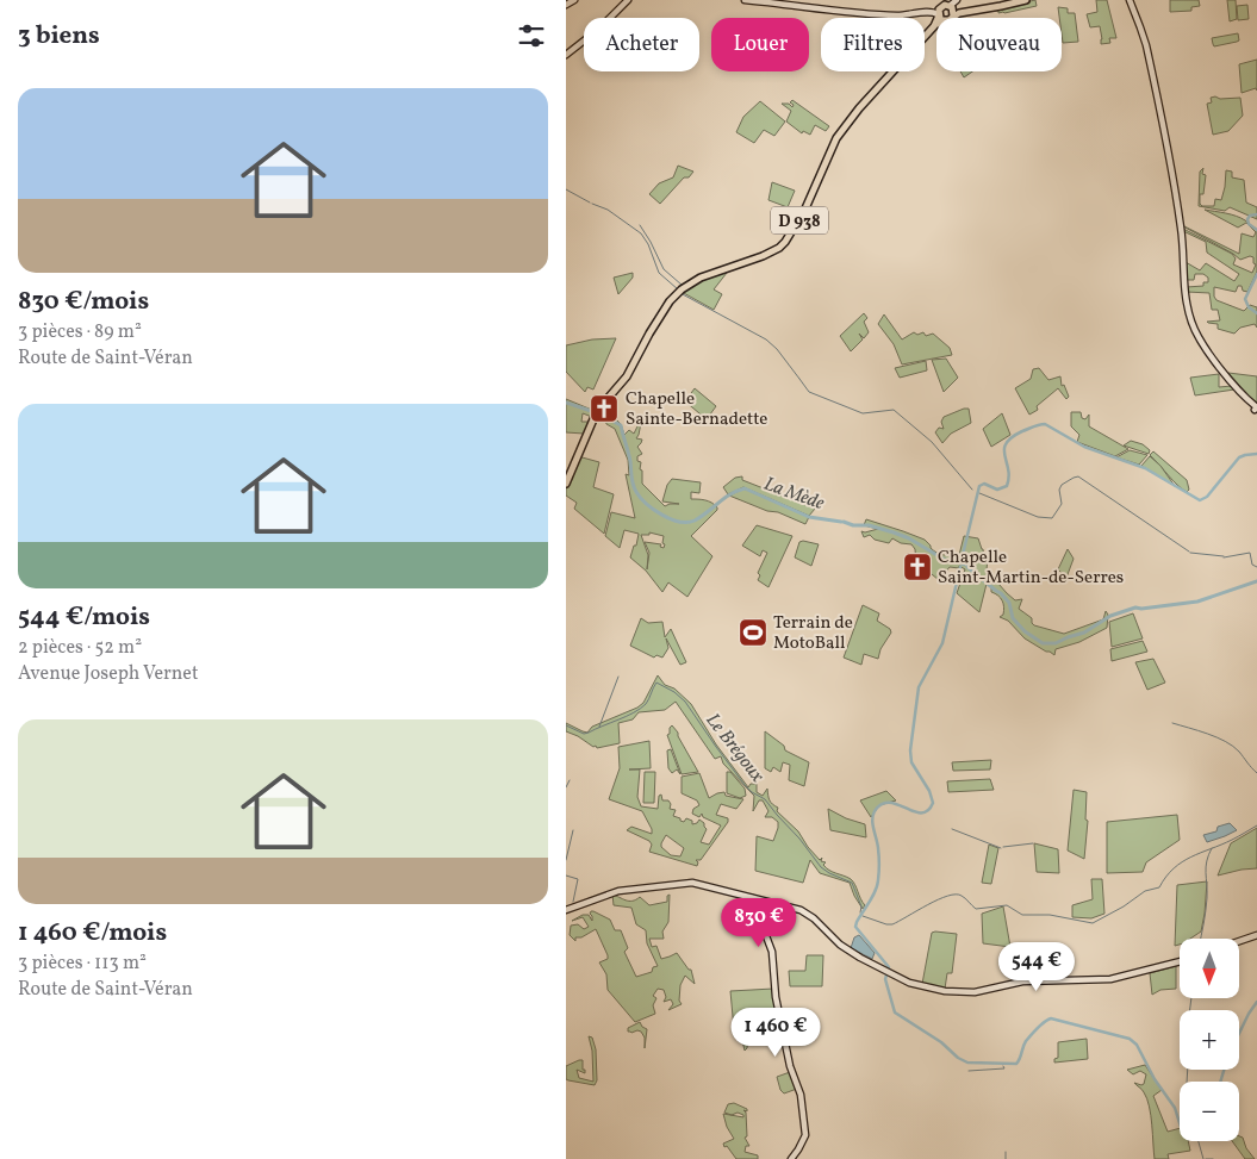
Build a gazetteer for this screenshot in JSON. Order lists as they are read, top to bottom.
{
  "streets": {
    "main road": ["D 938"]
  },
  "water": ["La Mède", "Le Brégoux"],
  "places": {
    "church": ["Chapelle Sainte-Bernadette", "Chapelle Saint-Martin-de-Serres"],
    "sports": ["Terrain de MotoBall"]
  },
  "north": "bottom",
  "page": {
    "heading": "3 biens",
    "chip": [
      "Acheter",
      "Louer",
      "Filtres",
      "Nouveau"
    ],
    "list": [
      {
        "name": "830 €/mois",
        "note": "3 pièces · 89 m² · Route de Saint-Véran"
      },
      {
        "name": "544 €/mois",
        "note": "2 pièces · 52 m² · Avenue Joseph Vernet"
      },
      {
        "name": "1 460 €/mois",
        "note": "3 pièces · 113 m² · Route de Saint-Véran"
      }
    ],
    "price": ["830 €", "544 €", "1 460 €"],
    "map_buttons": ["+", "−"]
  }
}
